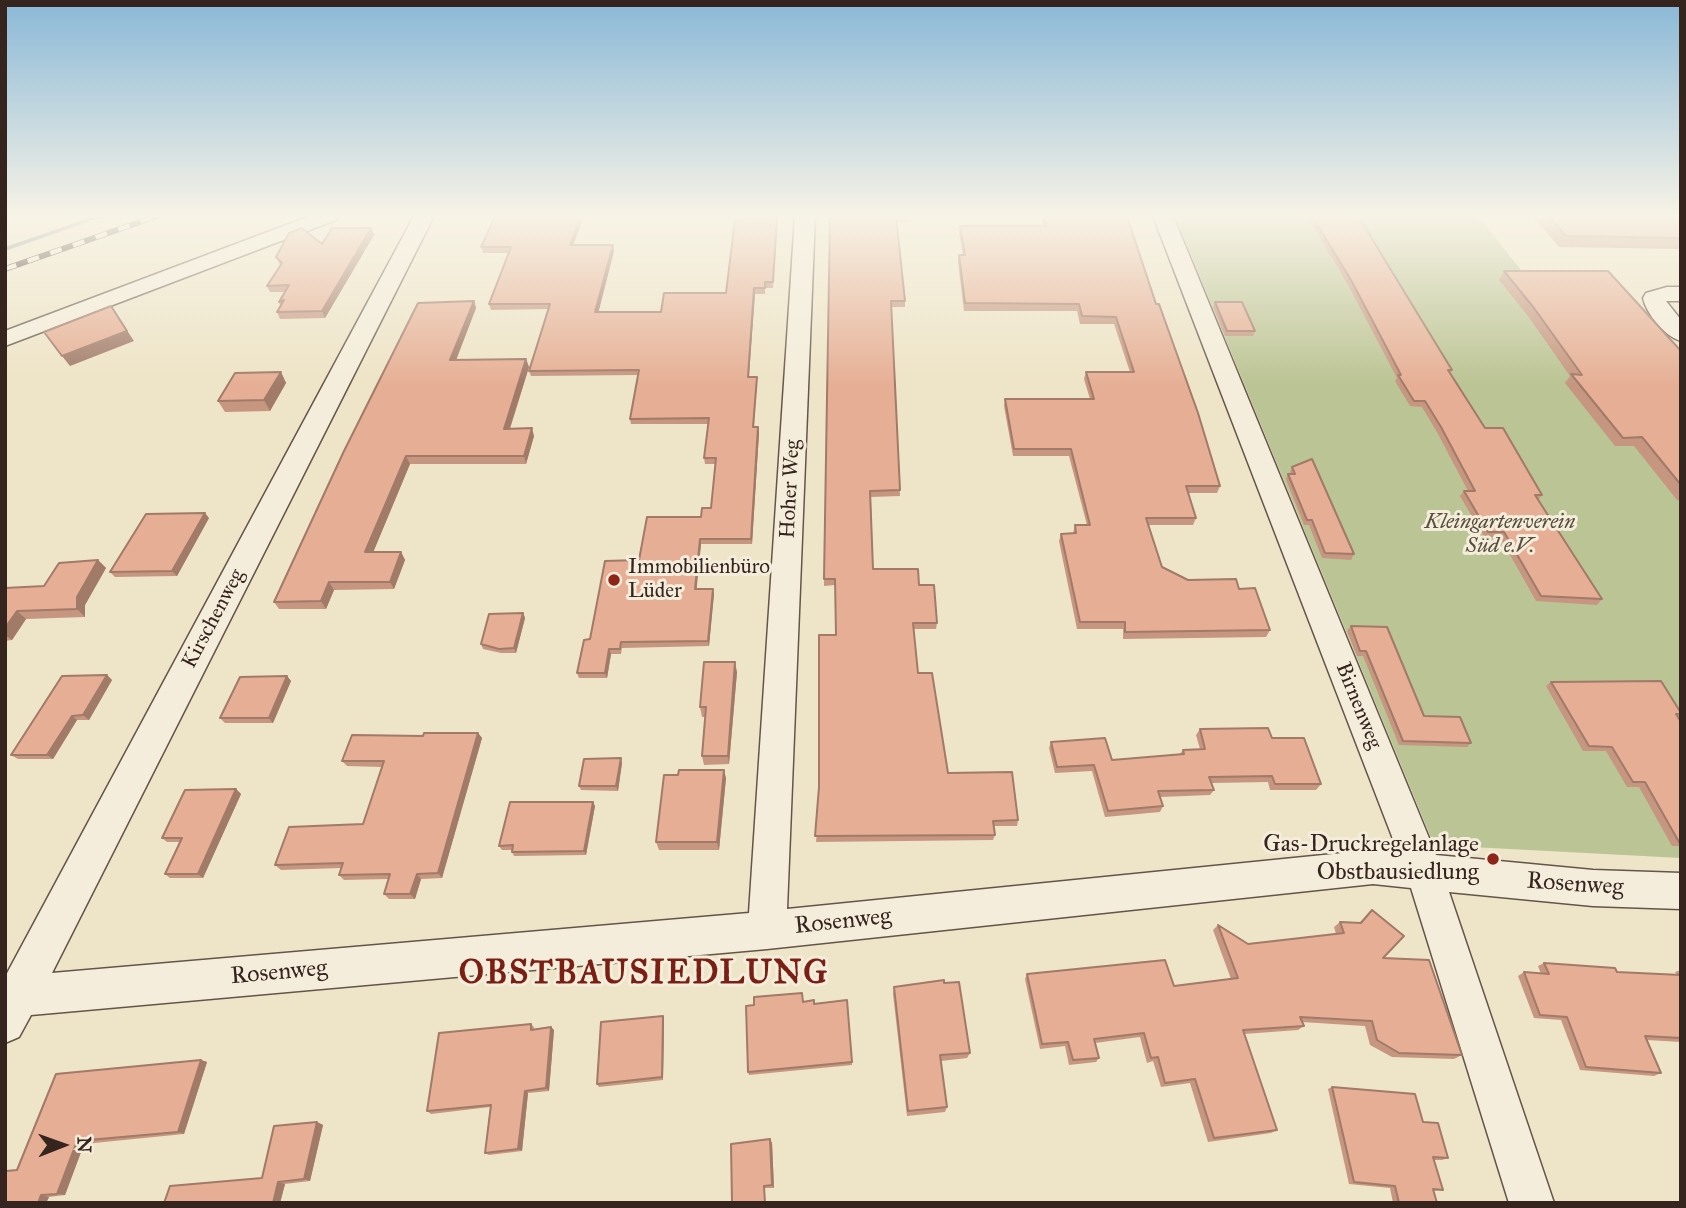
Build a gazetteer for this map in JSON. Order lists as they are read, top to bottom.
{
  "streets": {
    "street": [
      "Hoher Weg",
      "Kirschenweg",
      "Birnenweg",
      "Rosenweg"
    ]
  },
  "crossings": [
    ["Hoher Weg", "Rosenweg"],
    ["Kirschenweg", "Rosenweg"],
    ["Birnenweg", "Rosenweg"]
  ],
  "districts": ["OBSTBAUSIEDLUNG"],
  "parks": ["Kleingartenverein Süd e.V."],
  "places": ["Immobilienbüro Lüder", "Gas-Druckregelanlage Obstbausiedlung"],
  "north": "right"
}
